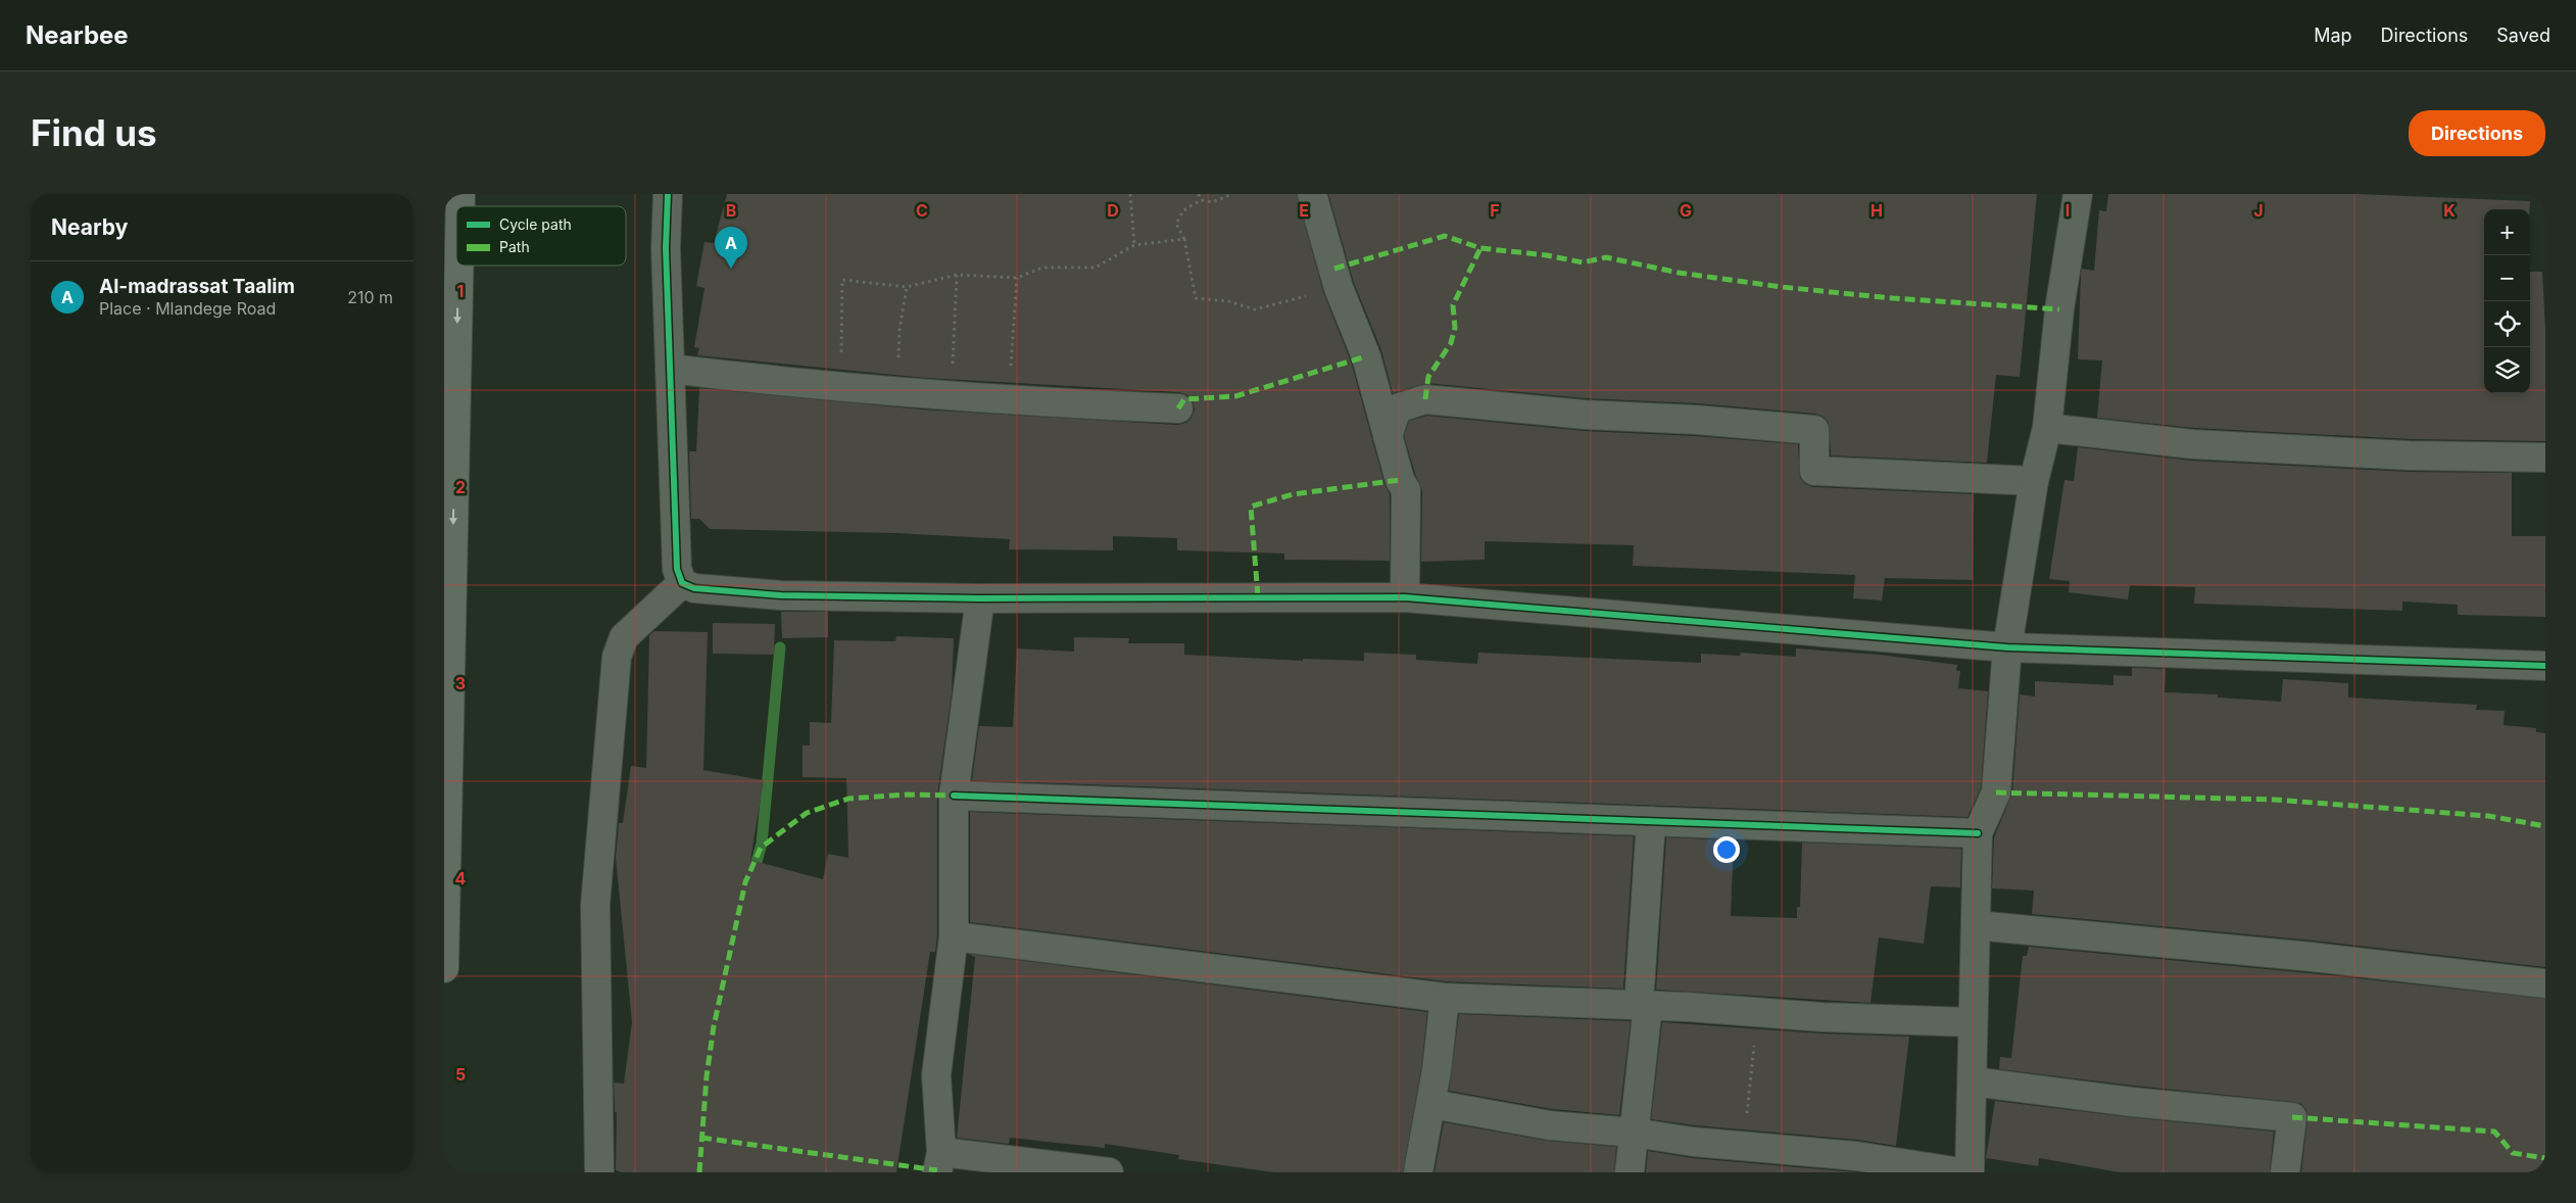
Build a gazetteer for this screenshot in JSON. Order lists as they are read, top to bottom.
{
  "legend": ["Cycle path", "Path"],
  "page": {
    "header": "Nearbee",
    "nav": ["Map", "Directions", "Saved"],
    "buttons": "Directions",
    "title": "Find us",
    "heading": "Nearby",
    "map_buttons": ["+", "−"],
    "pins": "A",
    "list": [
      {
        "mark": "A",
        "name": "Al-madrassat Taalim",
        "note": "Place · Mlandege Road",
        "value": "210 m"
      }
    ]
  },
  "grid": {
    "columns": [
      "B",
      "C",
      "D",
      "E",
      "F",
      "G",
      "H",
      "I",
      "J",
      "K"
    ],
    "rows": [
      "1",
      "2",
      "3",
      "4",
      "5"
    ]
  }
}
